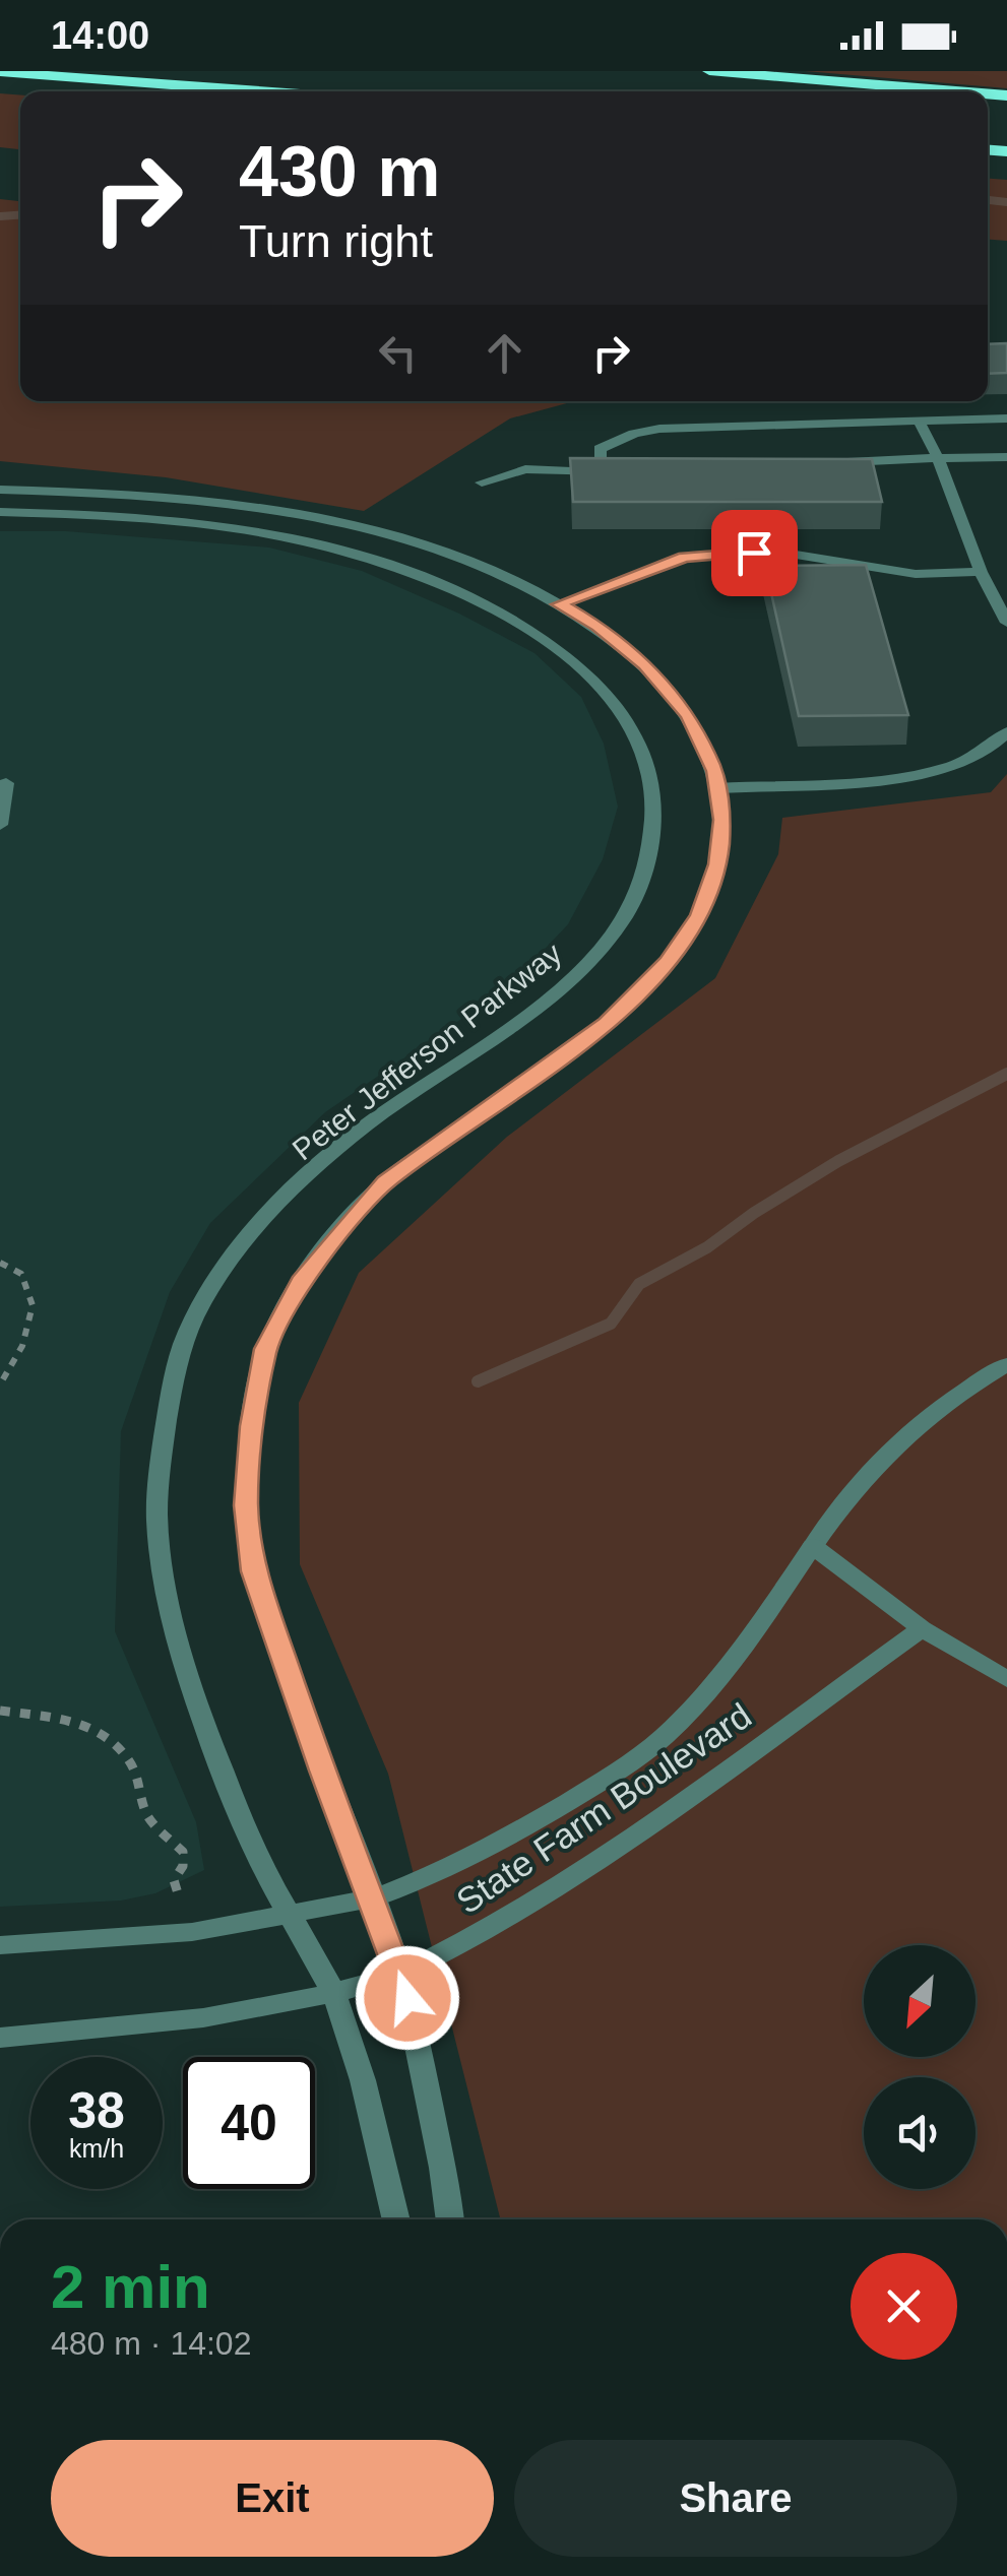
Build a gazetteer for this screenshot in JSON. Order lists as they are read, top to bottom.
{
  "streets": {
    "street": ["Peter Jefferson Parkway", "State Farm Boulevard"]
  },
  "crossings": [
    ["Peter Jefferson Parkway", "State Farm Boulevard"]
  ],
  "north": "bottom left",
  "page": {
    "status": "14:00",
    "turn": ["430 m", "Turn right"],
    "speed": "38 km/h",
    "limit": "40",
    "heading": ["2 min", "480 m · 14:02"],
    "buttons": ["Exit", "Share"]
  }
}
